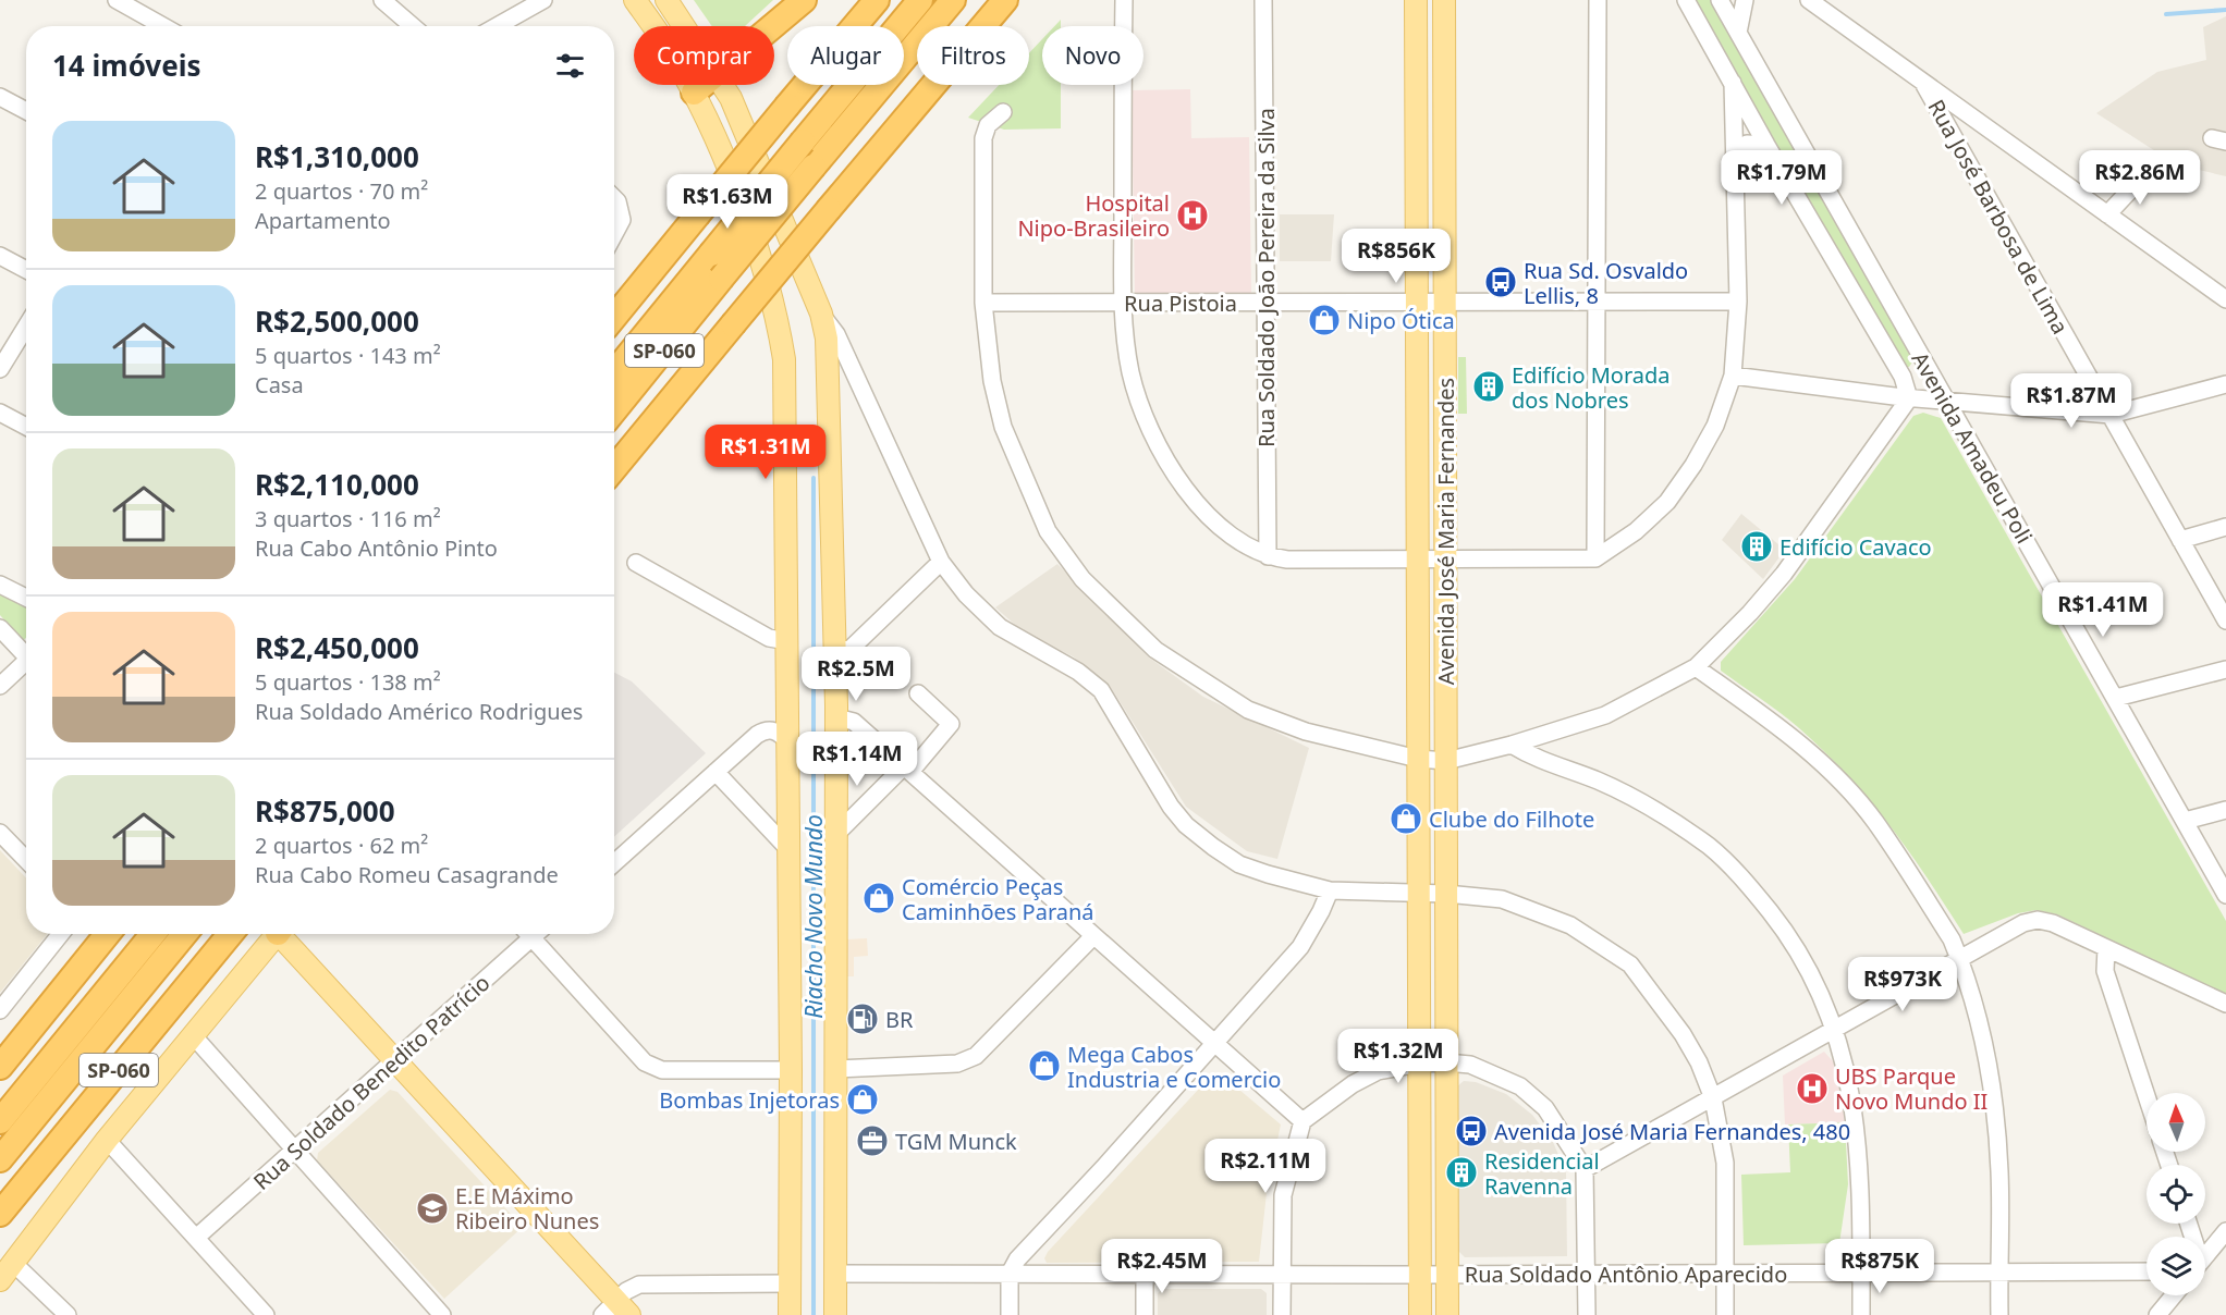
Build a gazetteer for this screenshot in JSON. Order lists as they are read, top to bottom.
{
  "streets": {
    "highway": ["SP-060"],
    "main road": ["Avenida José Maria Fernandes"],
    "street": [
      "Rua José Barbosa de Lima",
      "Rua Soldado João Pereira da Silva",
      "Rua Pistoia",
      "Avenida Amadeu Poli",
      "Rua Soldado Benedito Patrício",
      "Rua Soldado Antônio Aparecido"
    ]
  },
  "crossings": [
    ["Rua Soldado João Pereira da Silva", "Rua Pistoia"],
    ["Rua Pistoia", "Avenida José Maria Fernandes"],
    ["Avenida José Maria Fernandes", "Rua Soldado Antônio Aparecido"]
  ],
  "water": ["Riacho Novo Mundo"],
  "places": {
    "hospital": ["Hospital Nipo-Brasileiro", "UBS Parque Novo Mundo II"],
    "bus stop": ["Rua Sd. Osvaldo Lellis, 8", "Avenida José Maria Fernandes, 480"],
    "shop": [
      "Nipo Ótica",
      "Clube do Filhote",
      "Comércio Peças Caminhões Paraná",
      "Mega Cabos Industria e Comercio",
      "Bombas Injetoras"
    ],
    "building": ["Edifício Morada dos Nobres", "Edifício Cavaco", "Residencial Ravenna"],
    "fuel station": ["BR"],
    "office": ["TGM Munck"],
    "school or university": ["E.E Máximo Ribeiro Nunes"]
  },
  "north": "top",
  "page": {
    "chip": [
      "Comprar",
      "Alugar",
      "Filtros",
      "Novo"
    ],
    "heading": "14 imóveis",
    "list": [
      {
        "name": "R$1,310,000",
        "note": "2 quartos · 70 m² · Apartamento"
      },
      {
        "name": "R$2,500,000",
        "note": "5 quartos · 143 m² · Casa"
      },
      {
        "name": "R$2,110,000",
        "note": "3 quartos · 116 m² · Rua Cabo Antônio Pinto"
      },
      {
        "name": "R$2,450,000",
        "note": "5 quartos · 138 m² · Rua Soldado Américo Rodrigues"
      },
      {
        "name": "R$875,000",
        "note": "2 quartos · 62 m² · Rua Cabo Romeu Casagrande"
      }
    ],
    "price": [
      "R$1.79M",
      "R$2.86M",
      "R$1.63M",
      "R$856K",
      "R$1.87M",
      "R$1.31M",
      "R$1.41M",
      "R$2.5M",
      "R$1.14M",
      "R$973K",
      "R$1.32M",
      "R$2.11M",
      "R$2.45M",
      "R$875K"
    ]
  }
}
